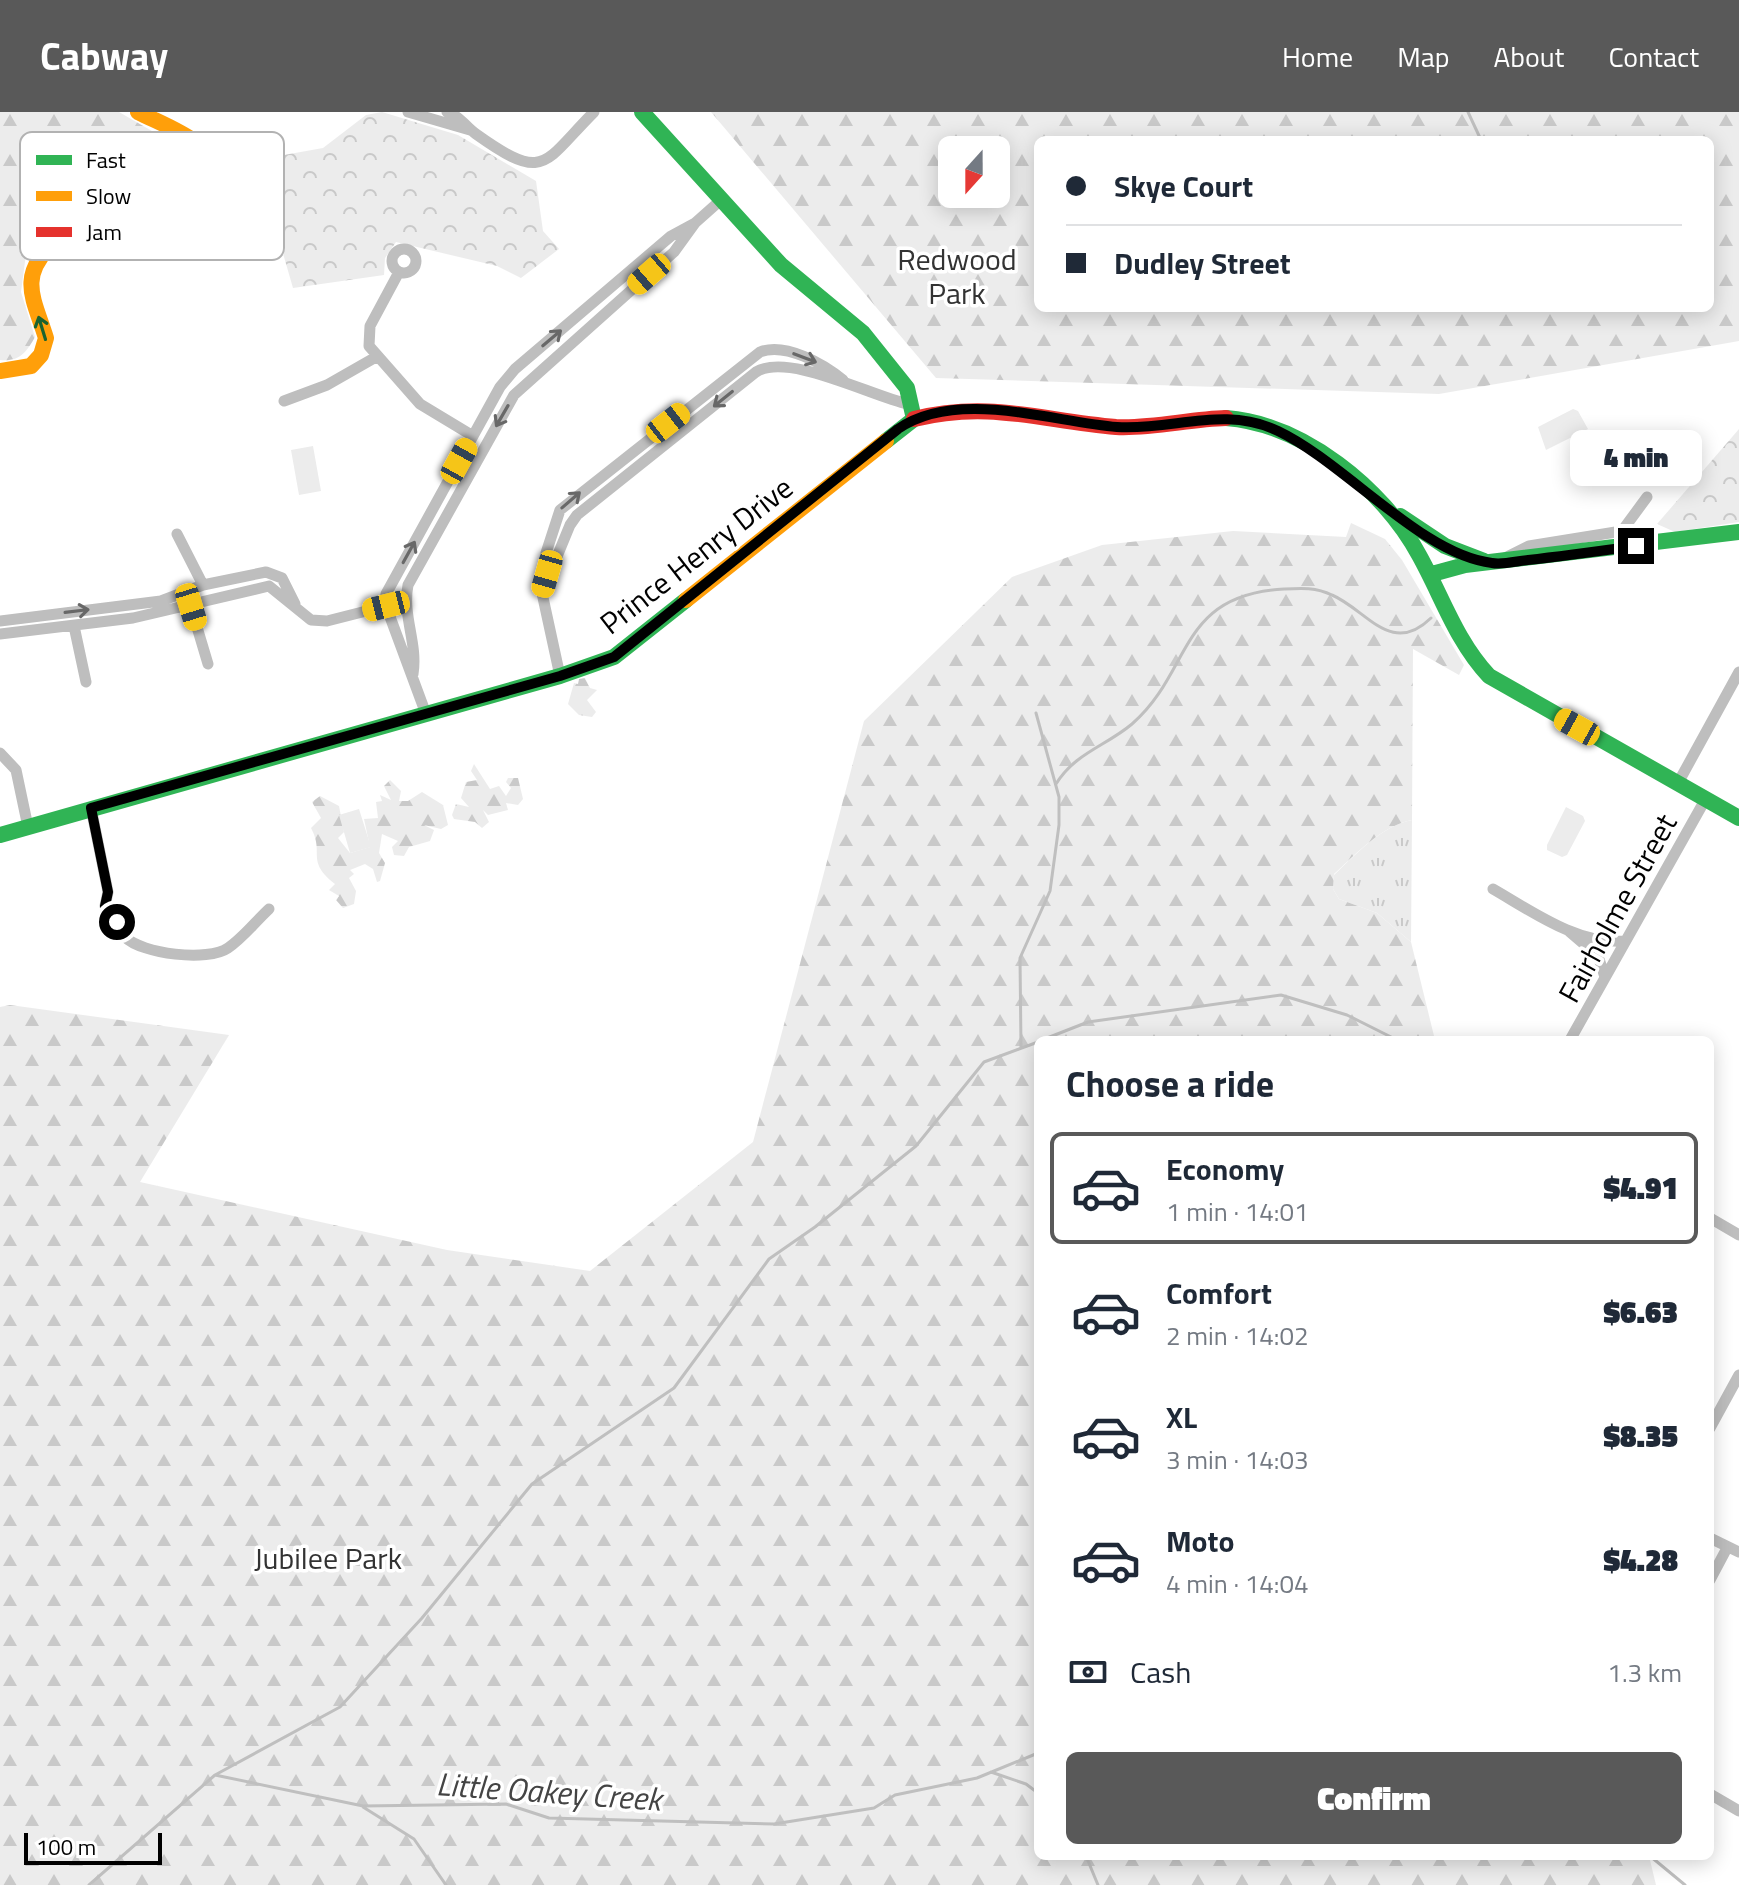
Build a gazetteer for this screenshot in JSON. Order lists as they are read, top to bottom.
{
  "streets": {
    "street": ["Prince Henry Drive", "Fairholme Street"]
  },
  "water": ["Little Oakey Creek"],
  "parks": ["Redwood Park", "Jubilee Park"],
  "legend": ["Fast", "Slow", "Jam"],
  "scale_bar": "100 m",
  "north": "bottom",
  "page": {
    "header": "Cabway",
    "nav": [
      "Home",
      "Map",
      "About",
      "Contact"
    ],
    "banner": ["Skye Court", "Dudley Street"],
    "bubble": "4 min",
    "heading": "Choose a ride",
    "list": [
      {
        "name": "Economy",
        "note": "1 min · 14:01",
        "value": "$4.91"
      },
      {
        "name": "Comfort",
        "note": "2 min · 14:02",
        "value": "$6.63"
      },
      {
        "name": "XL",
        "note": "3 min · 14:03",
        "value": "$8.35"
      },
      {
        "name": "Moto",
        "note": "4 min · 14:04",
        "value": "$4.28"
      }
    ],
    "pay": ["Cash", "1.3 km"],
    "buttons": "Confirm",
    "scale": "100 m"
  }
}
